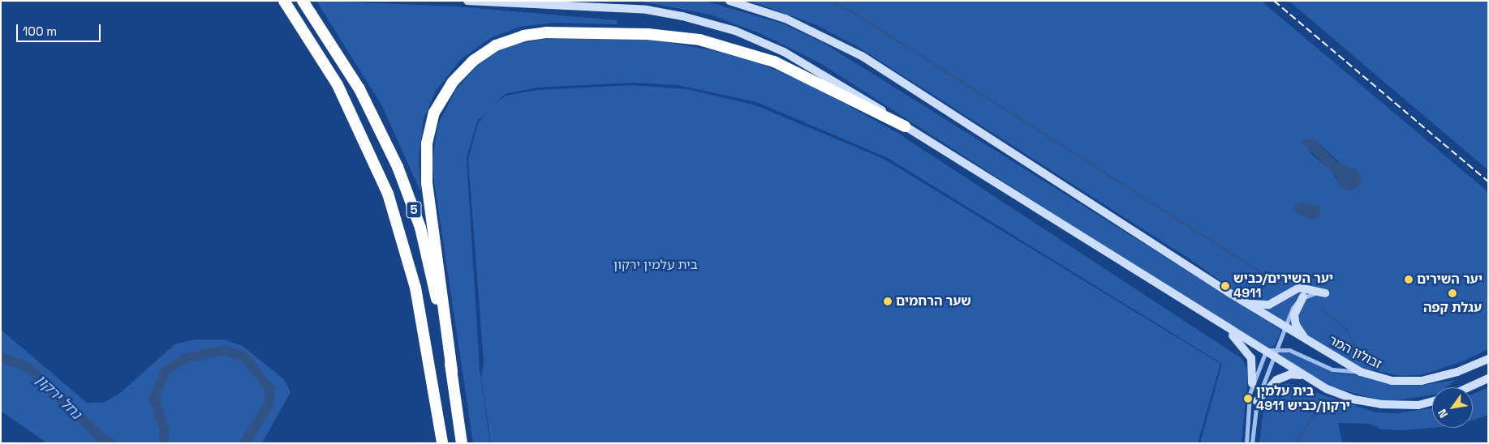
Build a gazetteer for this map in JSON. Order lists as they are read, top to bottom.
{
  "streets": {
    "highway": ["5"],
    "main road": ["זבולון המר"]
  },
  "water": ["נחל ירקון"],
  "parks": ["בית עלמין ירקון"],
  "places": [
    "יער השירים",
    "יער השירים/כביש 4911",
    "עגלת קפה",
    "שער הרחמים",
    "בית עלמין ירקון/כביש 4911"
  ],
  "scale_bar": "100 m",
  "north": "bottom left"
}
